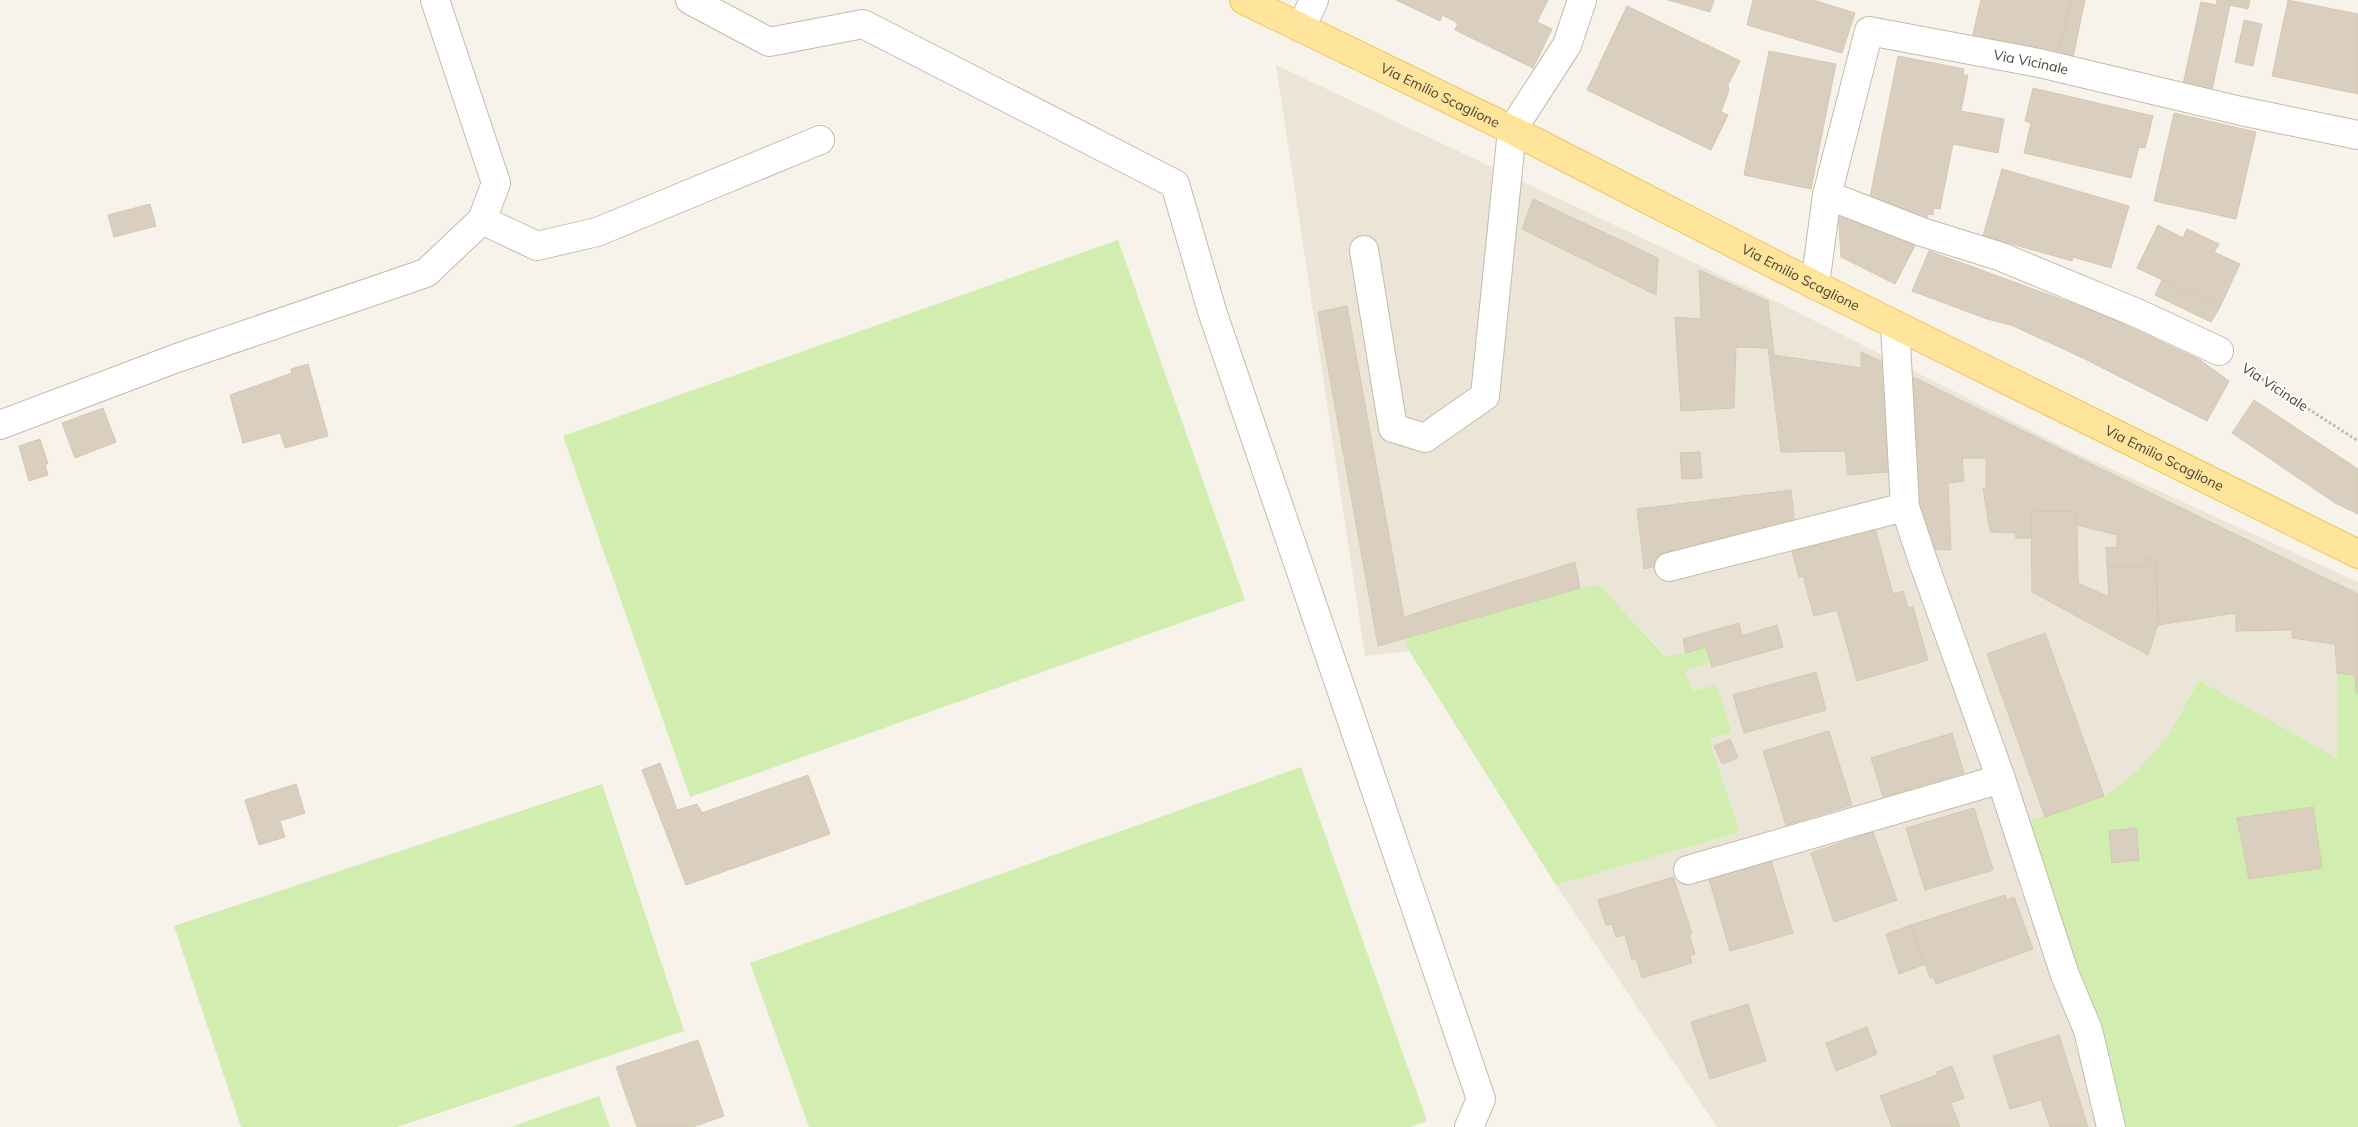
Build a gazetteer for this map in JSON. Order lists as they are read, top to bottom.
{
  "streets": {
    "main road": ["Via Emilio Scaglione"],
    "street": ["Via Vicinale"]
  },
  "crossings": [
    ["Via Vicinale", "Via Emilio Scaglione"]
  ]
}
